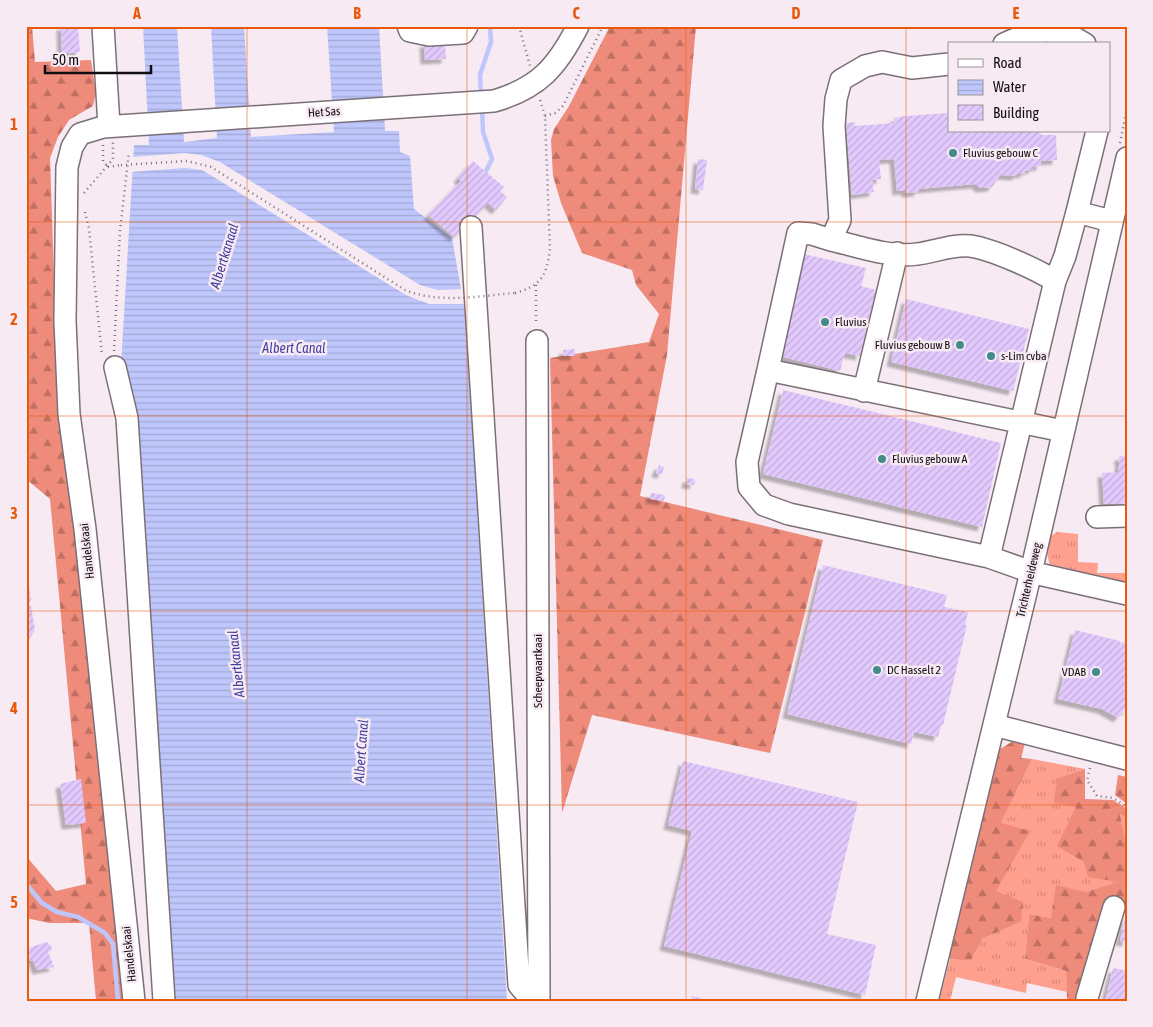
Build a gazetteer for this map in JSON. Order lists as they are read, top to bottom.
{
  "streets": {
    "street": [
      "Het Sas",
      "Handelskaai",
      "Trichterheideweg",
      "Scheepvaartkaai"
    ]
  },
  "crossings": [
    ["Het Sas", "Handelskaai"]
  ],
  "water": ["Albertkanaal", "Albert Canal"],
  "places": [
    "Fluvius gebouw C",
    "Fluvius",
    "Fluvius gebouw B",
    "s-Lim cvba",
    "Fluvius gebouw A",
    "DC Hasselt 2",
    "VDAB"
  ],
  "legend": ["Road", "Water", "Building"],
  "scale_bar": "50 m",
  "grid": {
    "columns": [
      "A",
      "B",
      "C",
      "D",
      "E"
    ],
    "rows": [
      "1",
      "2",
      "3",
      "4",
      "5"
    ]
  }
}
